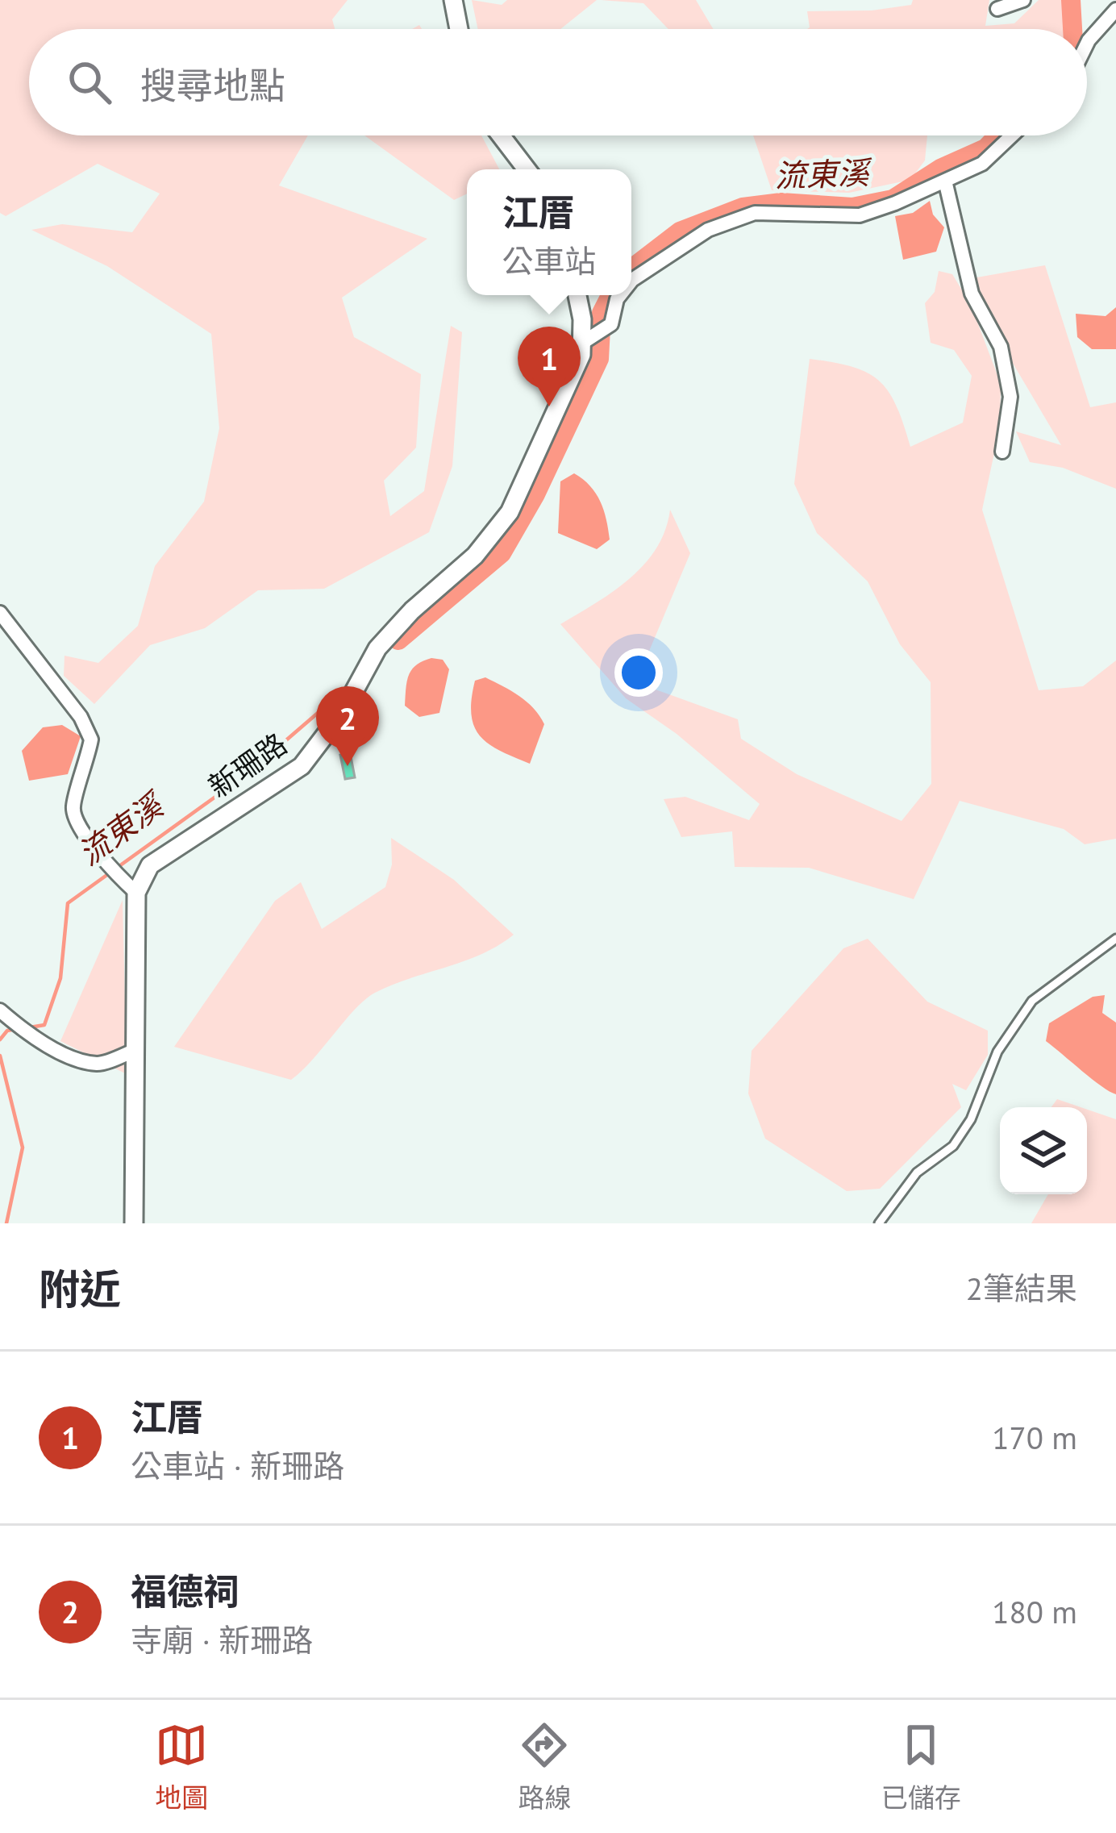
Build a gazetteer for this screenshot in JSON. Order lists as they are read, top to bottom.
{
  "streets": {
    "street": ["新珊路"]
  },
  "water": ["流東溪"],
  "page": {
    "search": "搜尋地點",
    "popup": ["江厝", "公車站"],
    "pins": ["1", "2"],
    "heading": ["附近", "2筆結果"],
    "list": [
      {
        "mark": "1",
        "name": "江厝",
        "note": "公車站 · 新珊路",
        "value": "170 m"
      },
      {
        "mark": "2",
        "name": "福德祠",
        "note": "寺廟 · 新珊路",
        "value": "180 m"
      }
    ],
    "nav": ["地圖", "路線", "已儲存"]
  }
}
